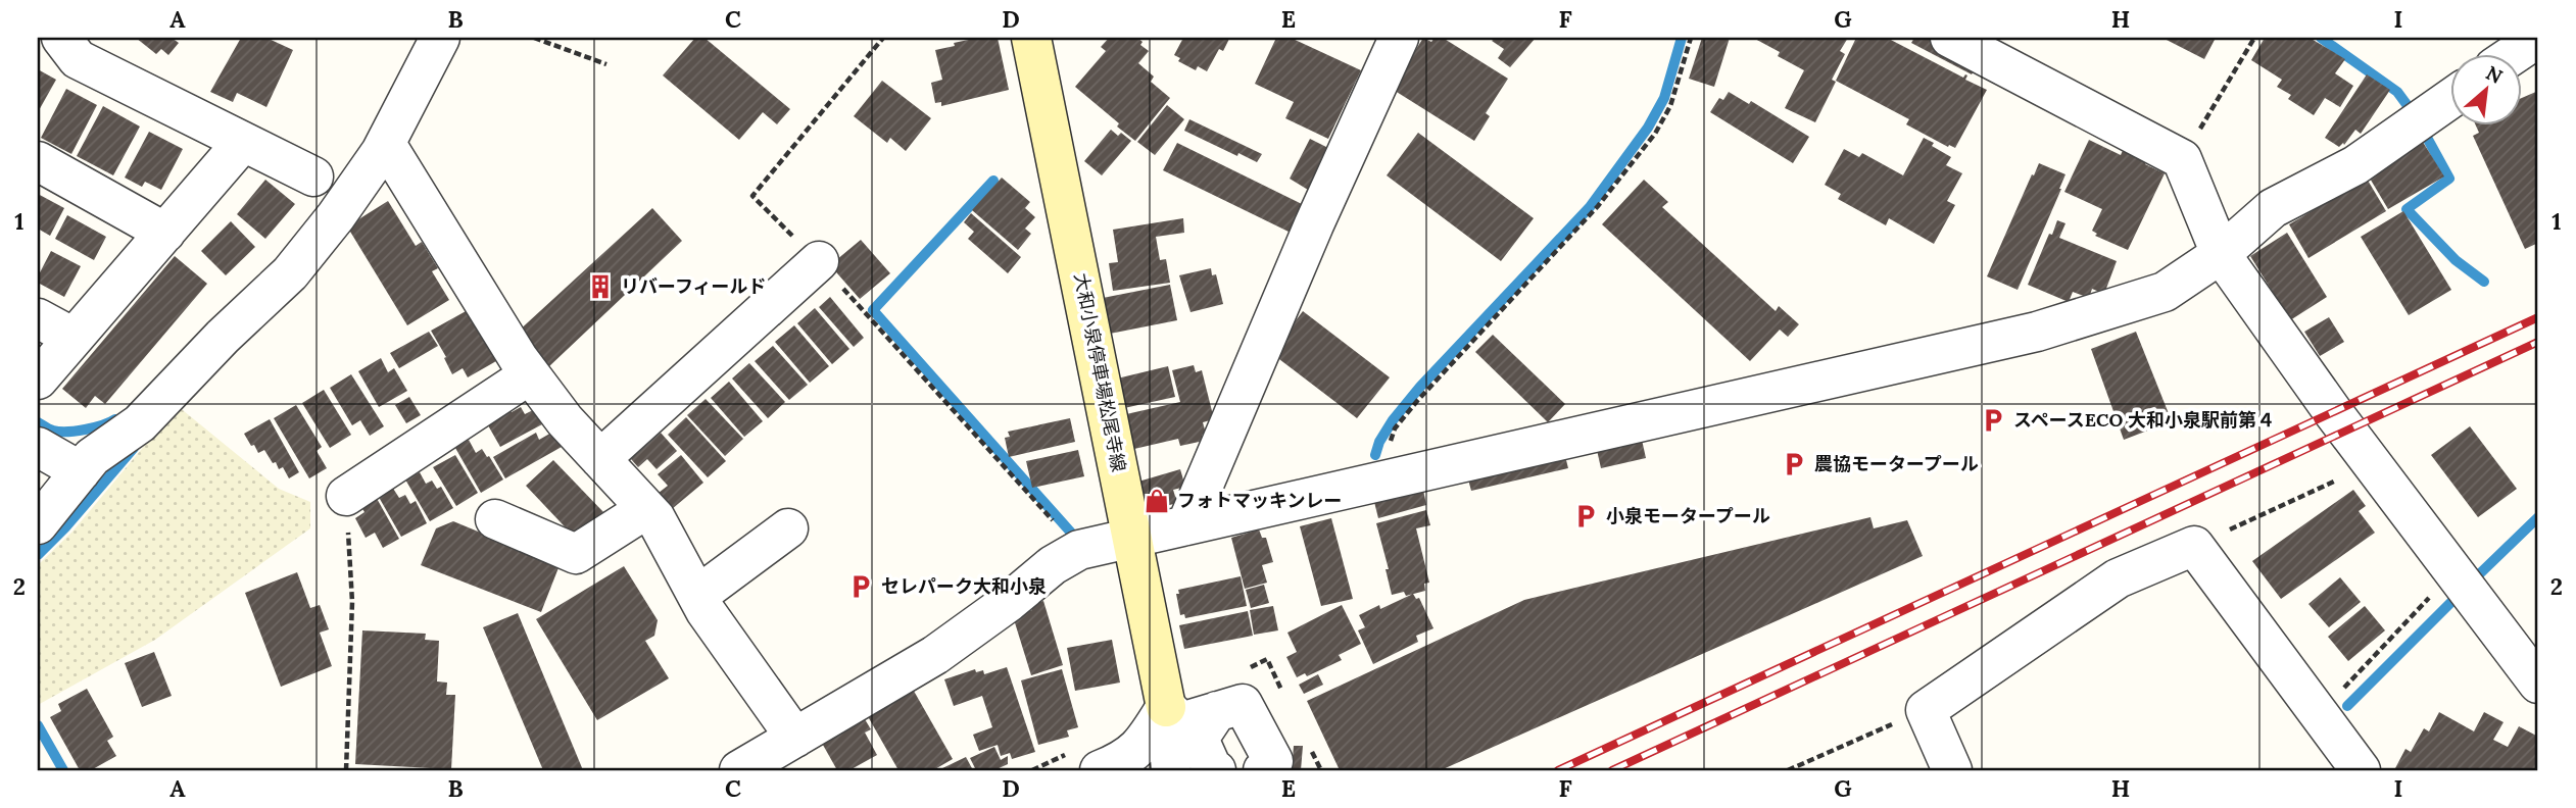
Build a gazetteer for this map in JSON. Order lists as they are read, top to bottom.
{
  "streets": {
    "main road": ["大和小泉停車場松尾寺線"]
  },
  "places": {
    "building": ["リバーフィールド"],
    "parking": [
      "スペースECO 大和小泉駅前第４",
      "農協モータープール",
      "小泉モータープール",
      "セレパーク大和小泉"
    ],
    "shop": ["フォトマッキンレー"]
  },
  "north": "top right",
  "grid": {
    "columns": [
      "A",
      "B",
      "C",
      "D",
      "E",
      "F",
      "G",
      "H",
      "I"
    ],
    "rows": ["1", "2"]
  }
}
